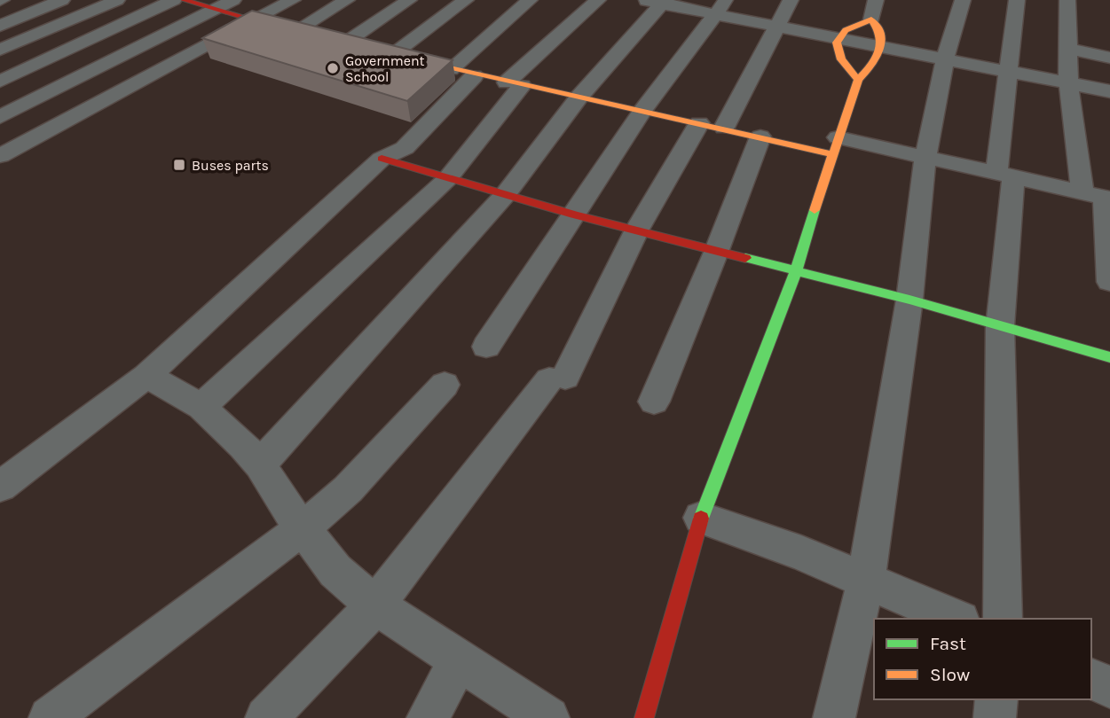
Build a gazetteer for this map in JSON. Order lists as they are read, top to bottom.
{
  "places": {
    "other": ["Government School"],
    "transit": ["Buses parts"]
  },
  "legend": ["Fast", "Slow"]
}
